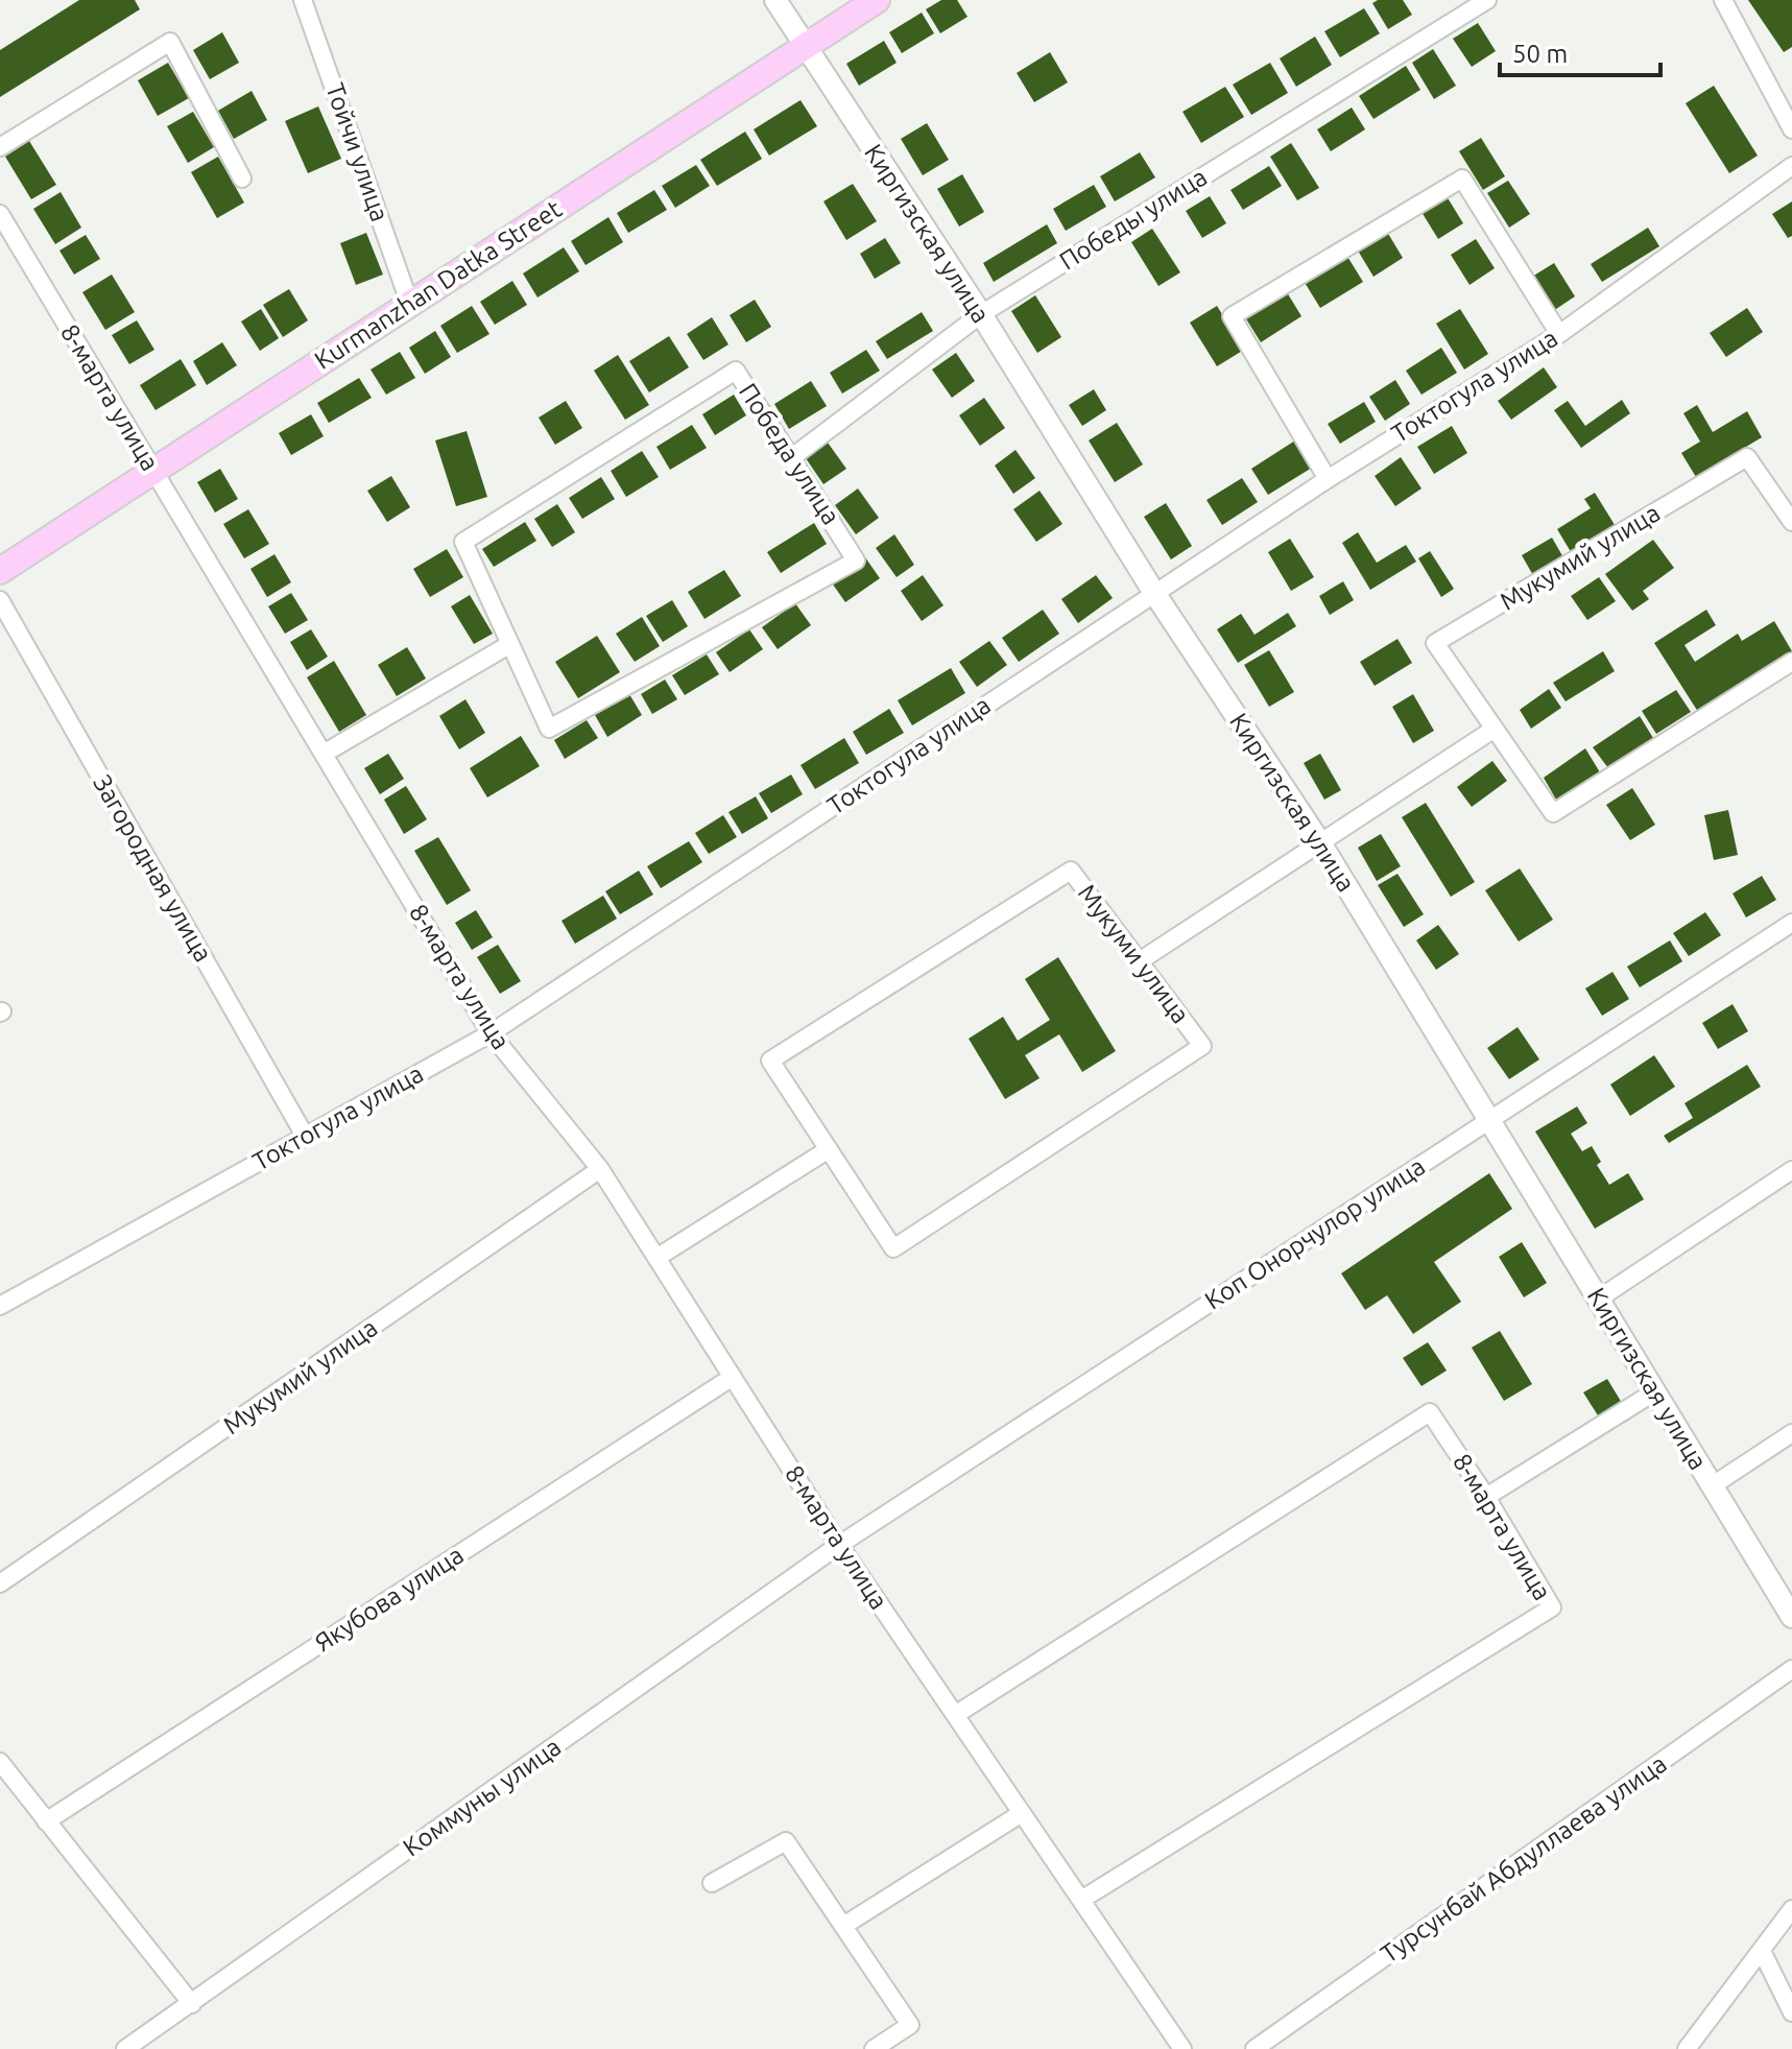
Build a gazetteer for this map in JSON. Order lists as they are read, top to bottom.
{
  "streets": {
    "main road": ["Kurmanzhan Datka Street"],
    "street": [
      "Тойчи улица",
      "Победы улица",
      "Киргизская улица",
      "Токтогула улица",
      "8-марта улица",
      "Победа улица",
      "Мукумий улица",
      "Загородная улица",
      "Мукуми улица",
      "Коп Онорчулор улица",
      "Якубова улица",
      "Коммуны улица",
      "Турсунбай Абдуллаева улица"
    ]
  },
  "crossings": [
    ["Тойчи улица", "Kurmanzhan Datka Street"],
    ["Победы улица", "Киргизская улица"],
    ["Победы улица", "Победа улица"],
    ["Киргизская улица", "Kurmanzhan Datka Street"],
    ["Киргизская улица", "Токтогула улица"],
    ["Киргизская улица", "Коп Онорчулор улица"],
    ["Kurmanzhan Datka Street", "8-марта улица"],
    ["Токтогула улица", "8-марта улица"],
    ["Токтогула улица", "Загородная улица"],
    ["8-марта улица", "Мукумий улица"],
    ["8-марта улица", "Коп Онорчулор улица"],
    ["8-марта улица", "Якубова улица"],
    ["8-марта улица", "Коммуны улица"],
    ["Коп Онорчулор улица", "Коммуны улица"]
  ],
  "scale_bar": "50 m"
}
